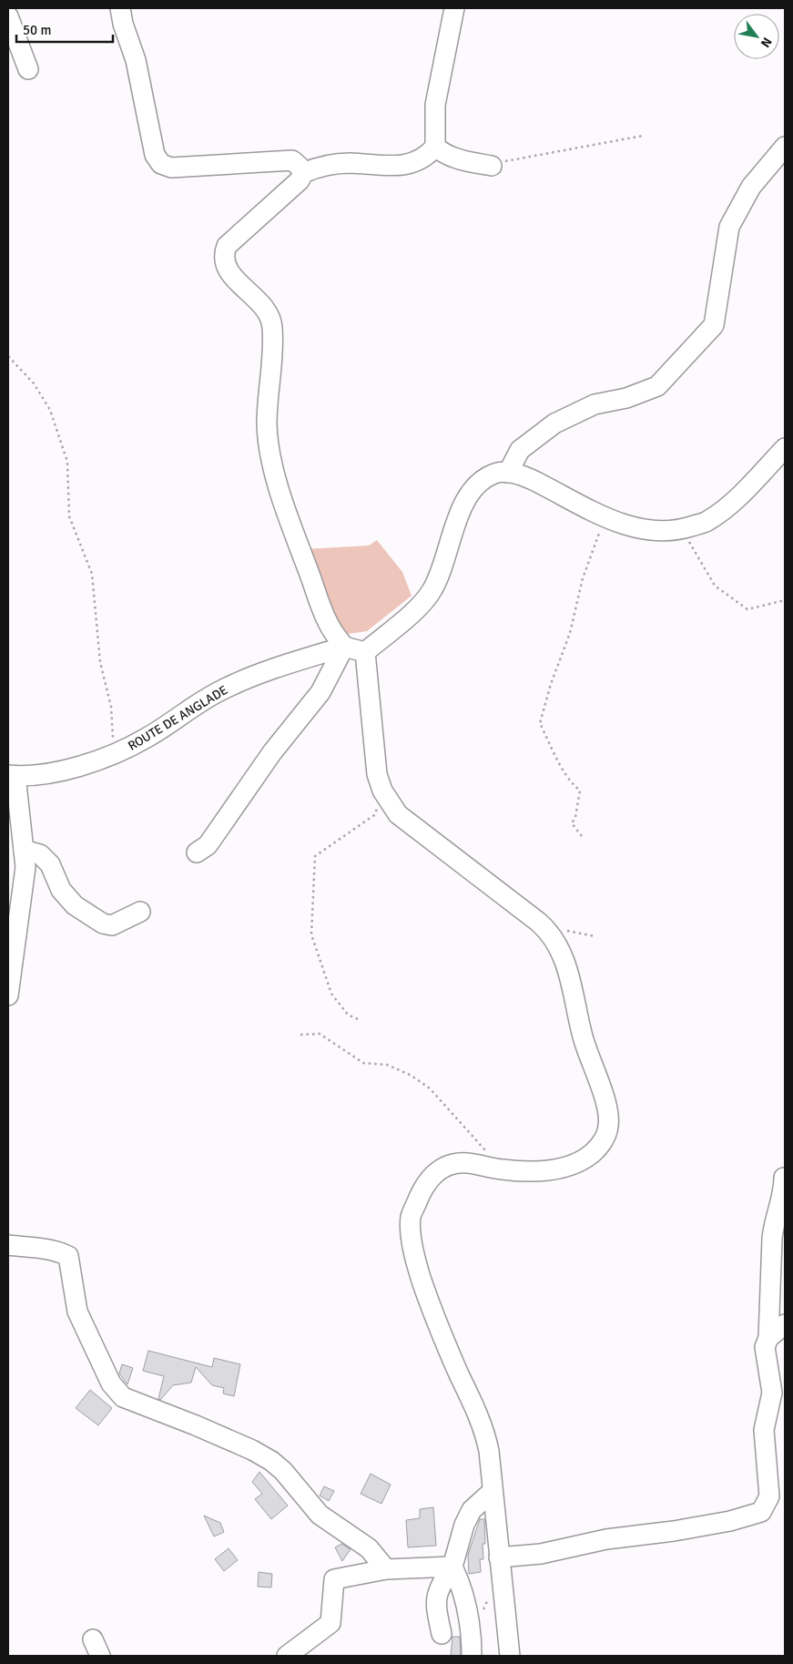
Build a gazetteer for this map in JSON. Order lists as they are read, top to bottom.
{
  "streets": {
    "street": ["ROUTE DE ANGLADE"]
  },
  "scale_bar": "50 m",
  "north": "bottom right"
}
